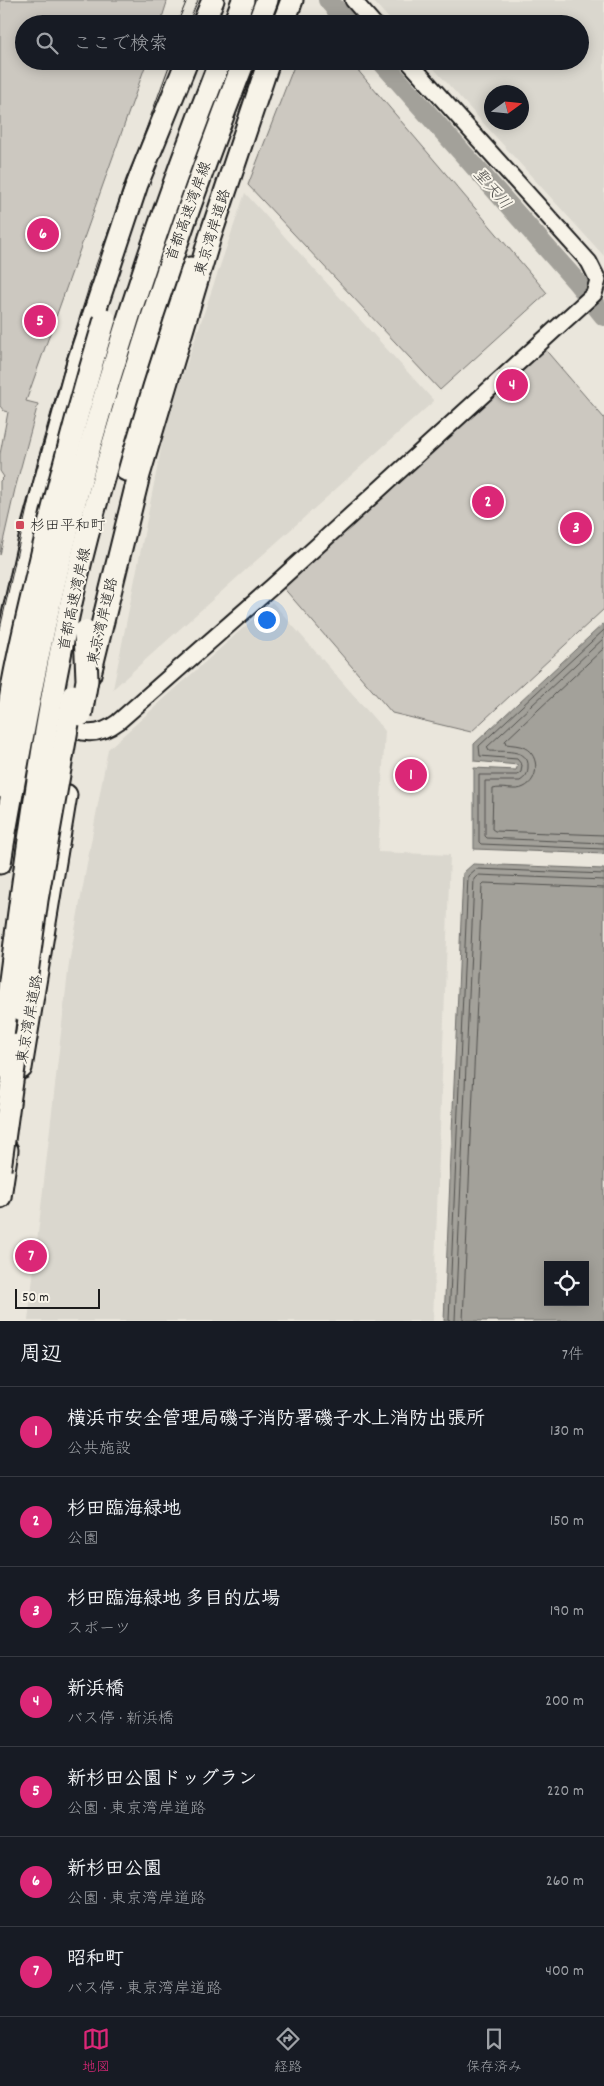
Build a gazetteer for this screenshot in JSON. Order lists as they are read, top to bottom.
{
  "streets": {
    "highway": ["首都高速湾岸線", "東京湾岸道路"]
  },
  "water": ["聖天川"],
  "places": {
    "transit": ["杉田平和町"]
  },
  "scale_bar": "50 m",
  "north": "right",
  "page": {
    "search": "ここで検索",
    "pins": [
      "6",
      "5",
      "4",
      "2",
      "3",
      "1",
      "7"
    ],
    "scale": "50 m",
    "heading": ["周辺", "7件"],
    "list": [
      {
        "mark": "1",
        "name": "横浜市安全管理局磯子消防署磯子水上消防出張所",
        "note": "公共施設",
        "value": "130 m"
      },
      {
        "mark": "2",
        "name": "杉田臨海緑地",
        "note": "公園",
        "value": "150 m"
      },
      {
        "mark": "3",
        "name": "杉田臨海緑地 多目的広場",
        "note": "スポーツ",
        "value": "190 m"
      },
      {
        "mark": "4",
        "name": "新浜橋",
        "note": "バス停 · 新浜橋",
        "value": "200 m"
      },
      {
        "mark": "5",
        "name": "新杉田公園ドッグラン",
        "note": "公園 · 東京湾岸道路",
        "value": "220 m"
      },
      {
        "mark": "6",
        "name": "新杉田公園",
        "note": "公園 · 東京湾岸道路",
        "value": "260 m"
      },
      {
        "mark": "7",
        "name": "昭和町",
        "note": "バス停 · 東京湾岸道路",
        "value": "400 m"
      }
    ],
    "nav": ["地図", "経路", "保存済み"]
  }
}
